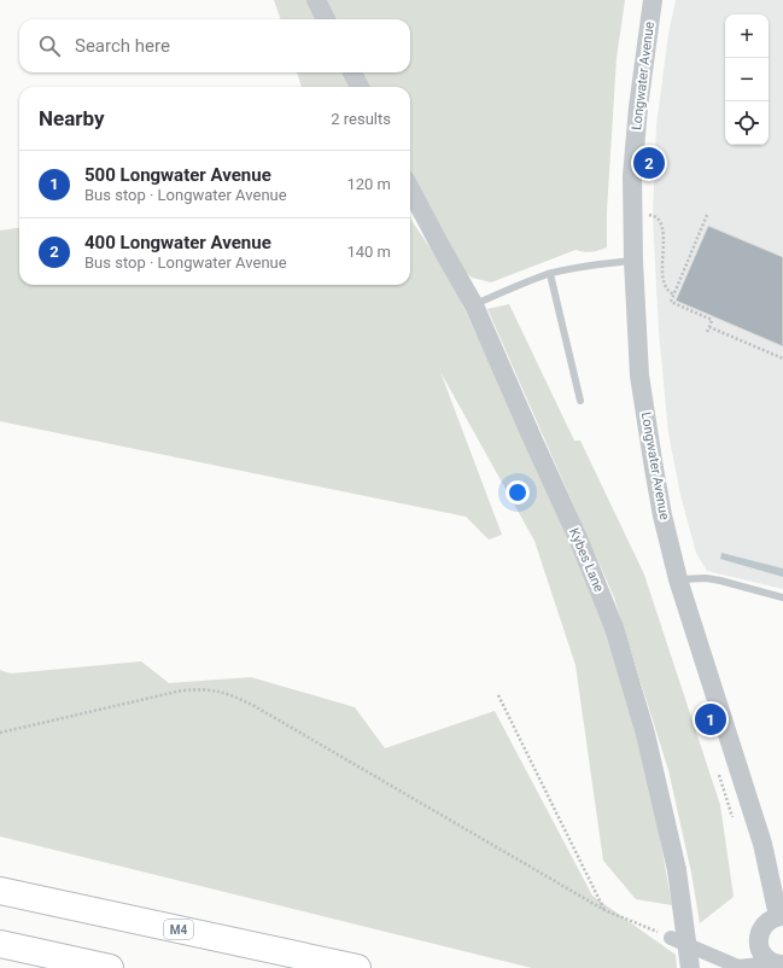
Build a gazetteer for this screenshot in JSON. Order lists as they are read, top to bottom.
{
  "streets": {
    "highway": ["M4"],
    "street": ["Longwater Avenue", "Kybes Lane"]
  },
  "page": {
    "map_buttons": ["+", "−"],
    "search": "Search here",
    "heading": ["Nearby", "2 results"],
    "pins": ["2", "1"],
    "list": [
      {
        "mark": "1",
        "name": "500 Longwater Avenue",
        "note": "Bus stop · Longwater Avenue",
        "value": "120 m"
      },
      {
        "mark": "2",
        "name": "400 Longwater Avenue",
        "note": "Bus stop · Longwater Avenue",
        "value": "140 m"
      }
    ]
  }
}
